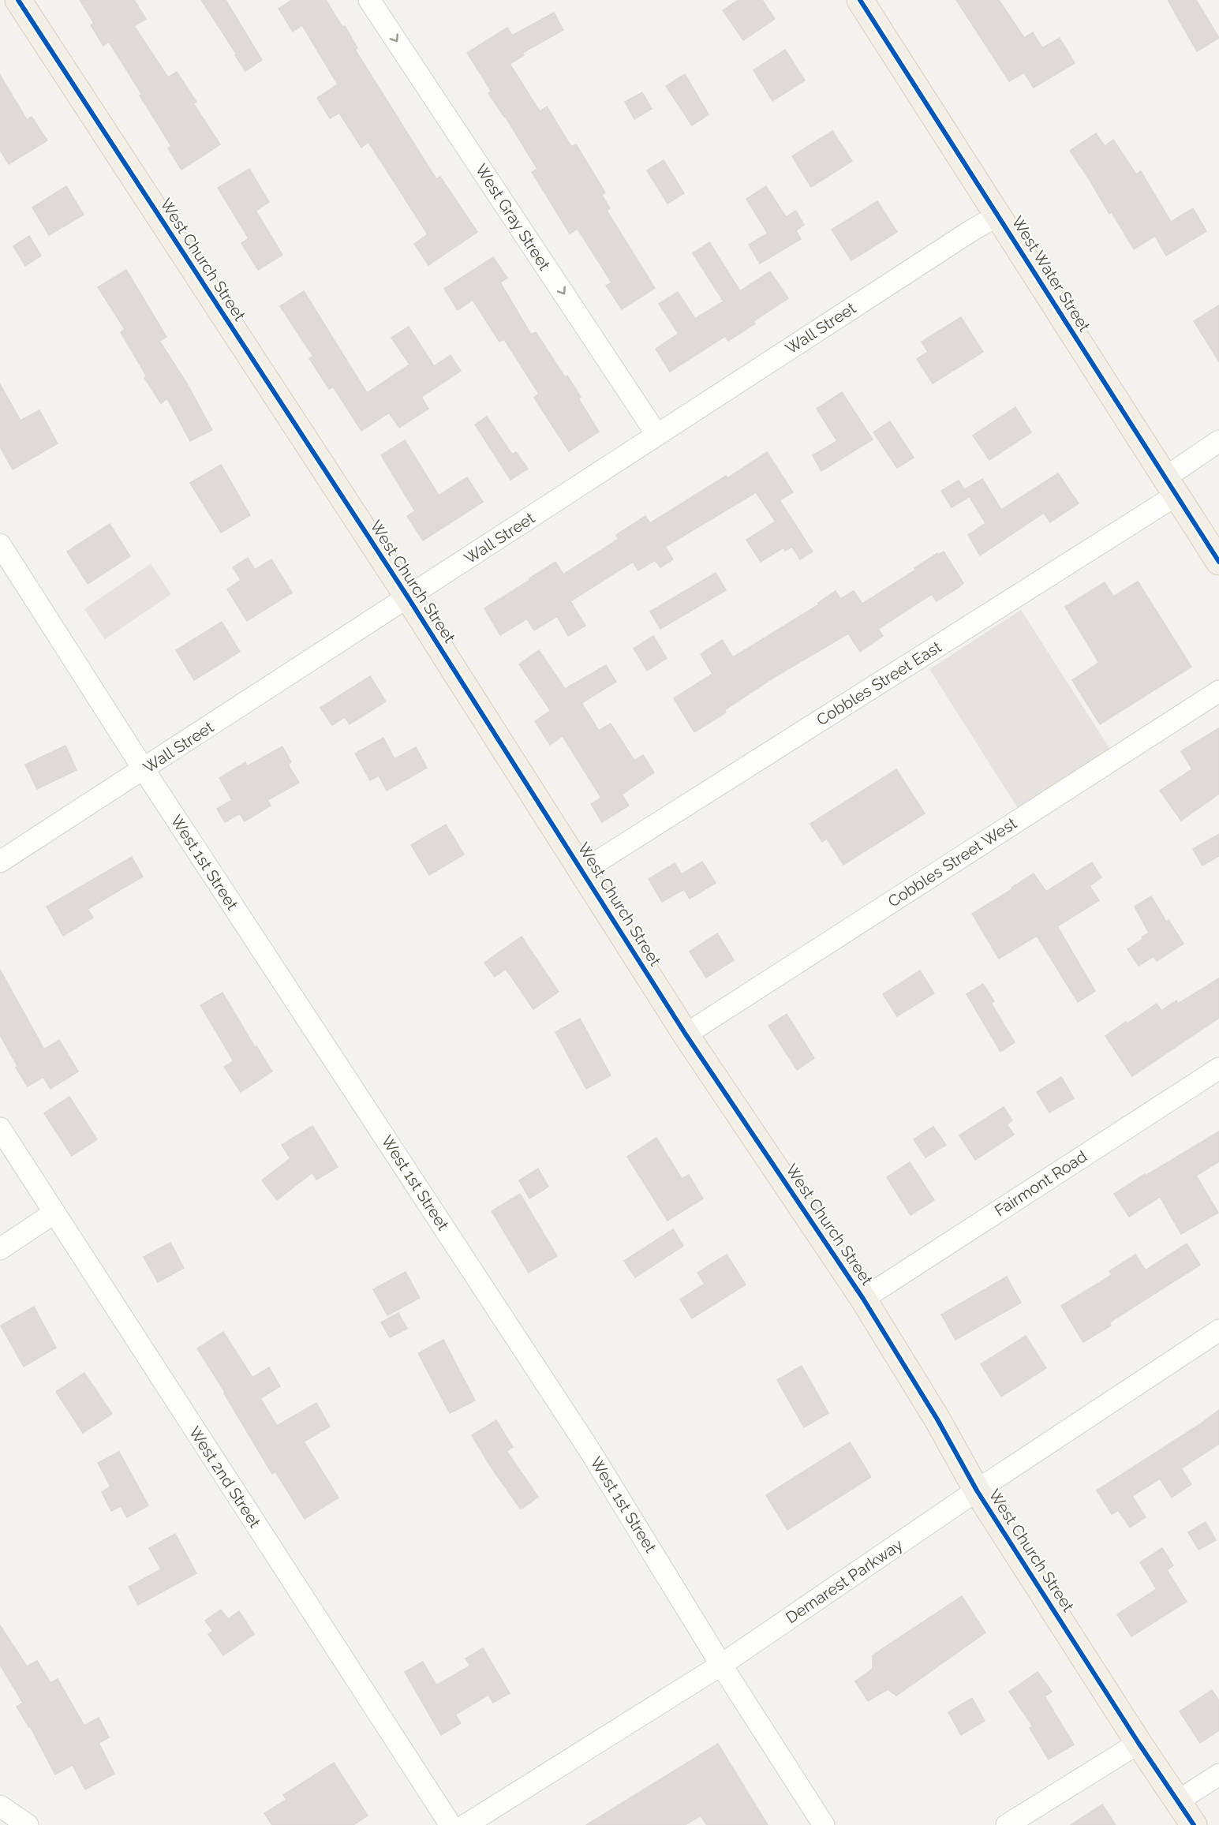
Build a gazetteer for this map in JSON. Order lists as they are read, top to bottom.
{
  "streets": {
    "main road": ["West Church Street", "West Water Street"],
    "street": [
      "West Gray Street",
      "Wall Street",
      "Cobbles Street East",
      "West 1st Street",
      "Cobbles Street West",
      "Fairmont Road",
      "West 2nd Street",
      "Demarest Parkway"
    ]
  },
  "crossings": [
    ["West Gray Street", "Wall Street"],
    ["West Church Street", "Wall Street"],
    ["West Church Street", "Cobbles Street East"],
    ["West Church Street", "Cobbles Street West"],
    ["West Church Street", "Fairmont Road"],
    ["West Church Street", "Demarest Parkway"],
    ["West Water Street", "Wall Street"],
    ["West Water Street", "Cobbles Street East"],
    ["Wall Street", "West 1st Street"],
    ["West 1st Street", "Demarest Parkway"]
  ],
  "one_way": ["West Gray Street"]
}
